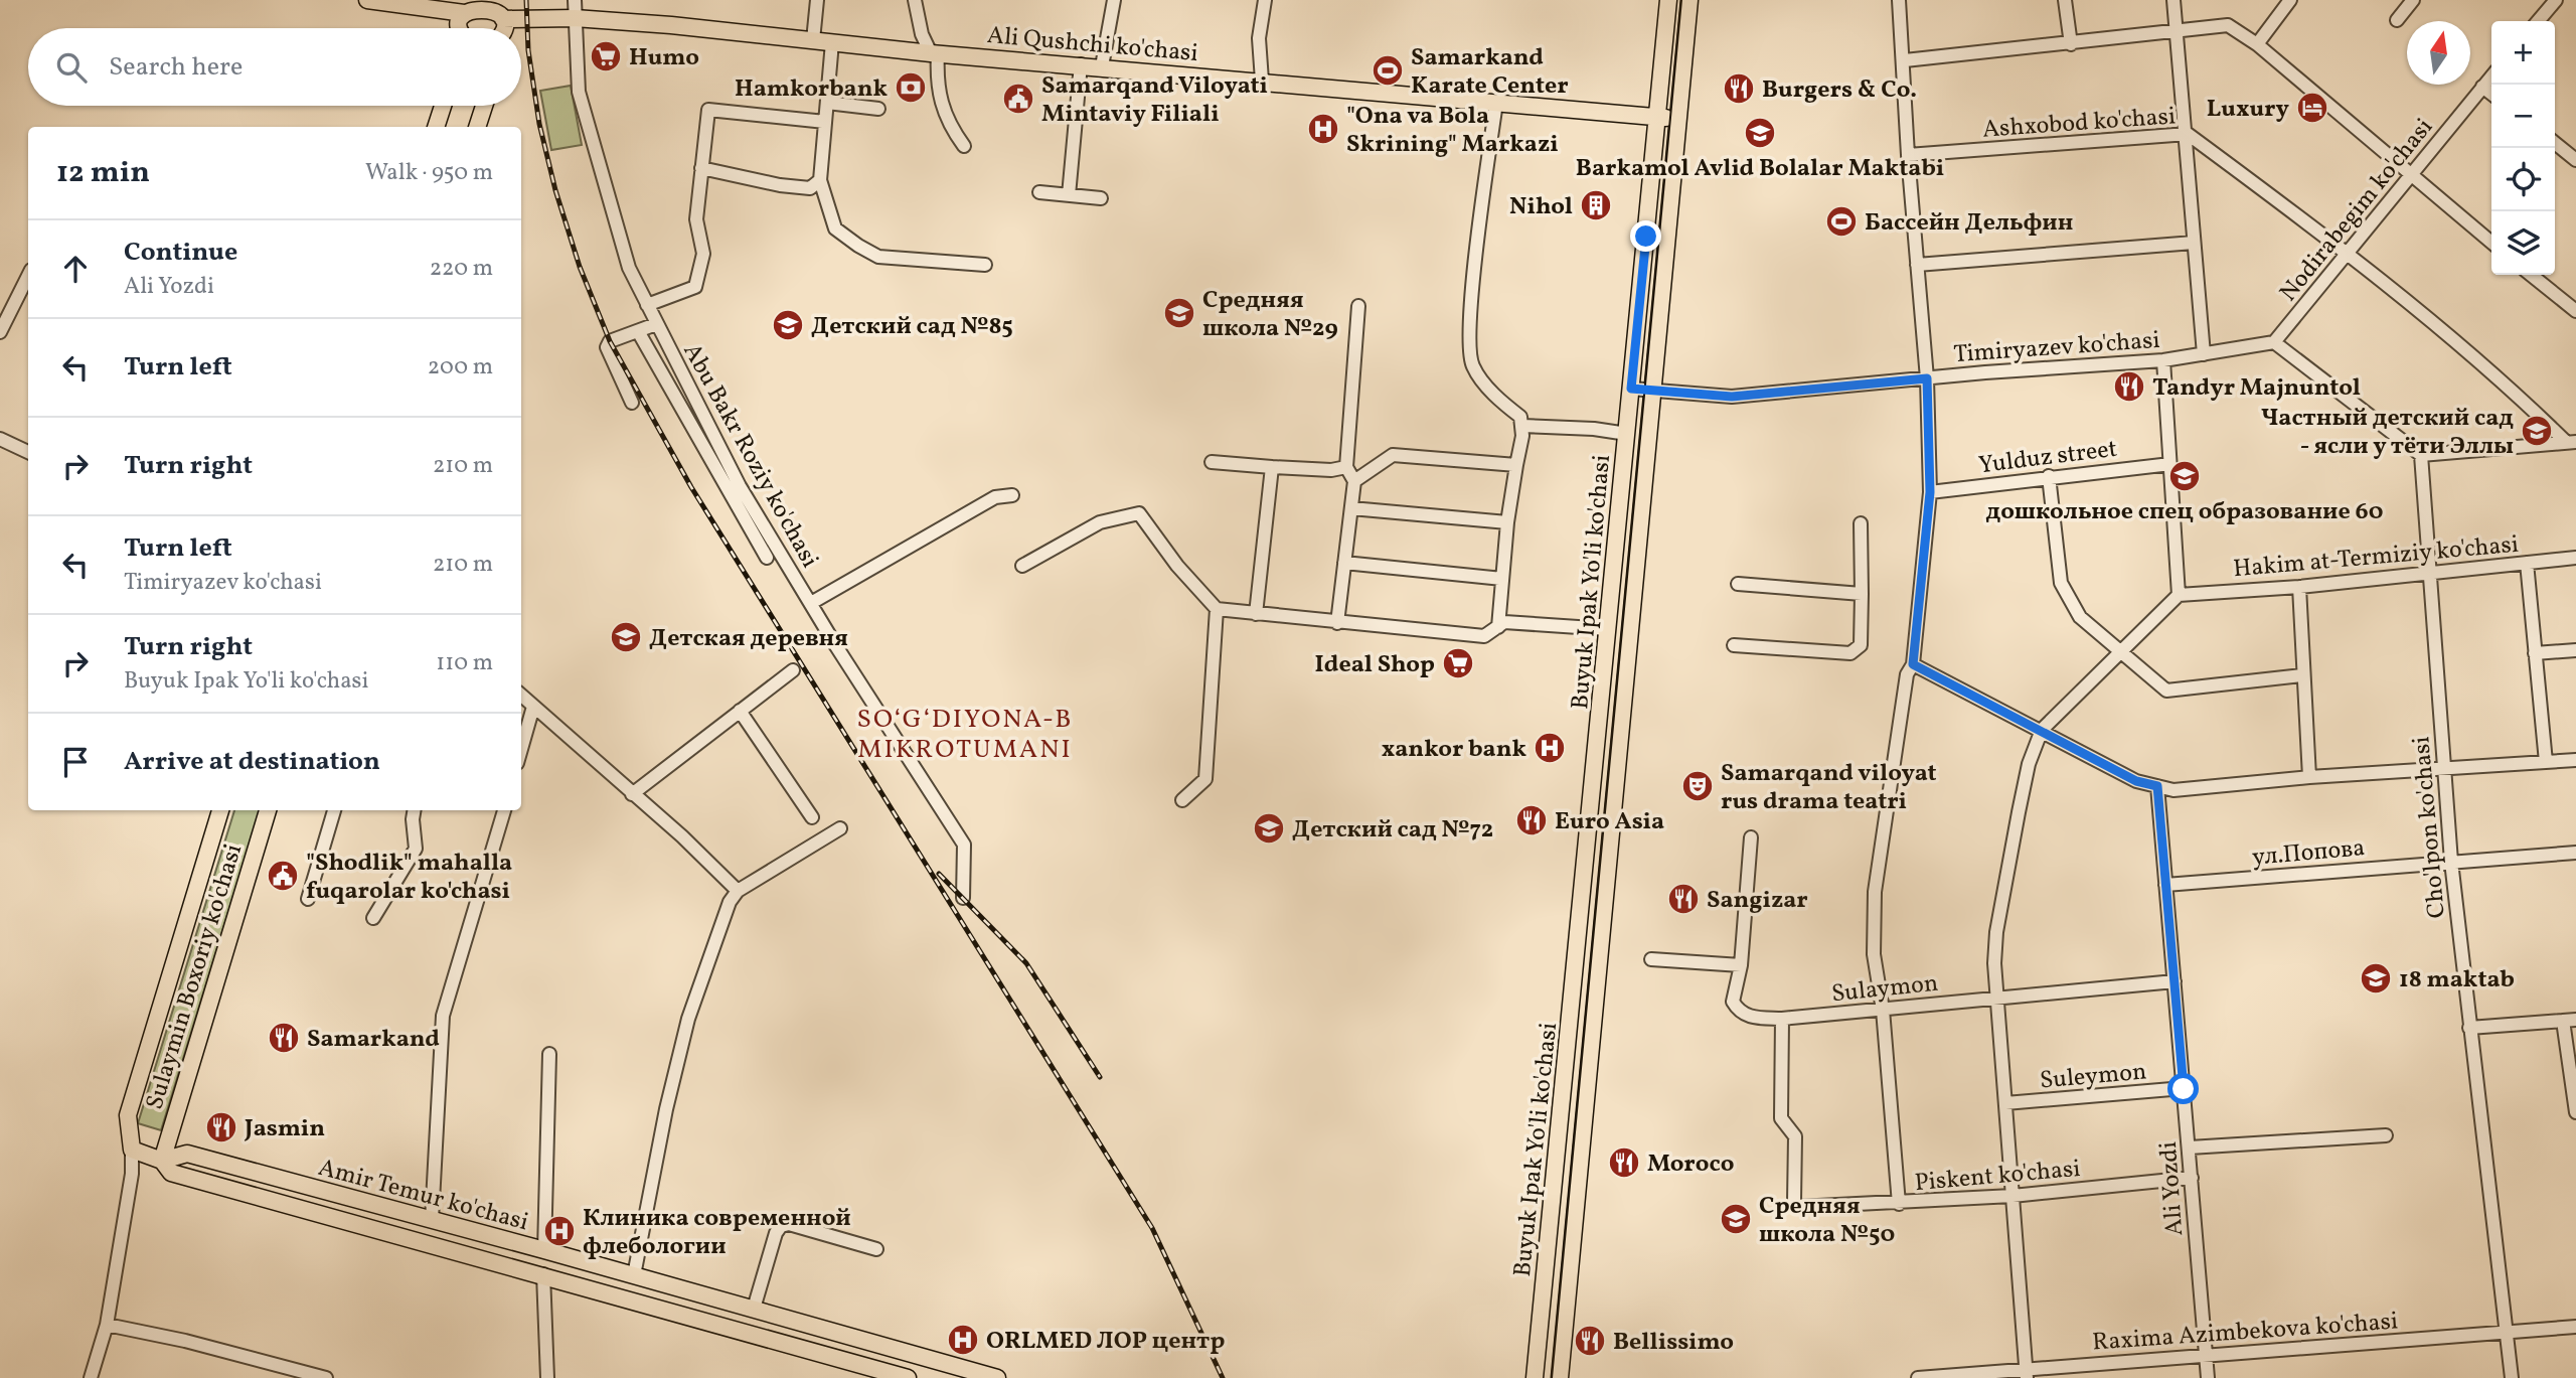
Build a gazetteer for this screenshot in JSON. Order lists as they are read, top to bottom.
{
  "streets": {
    "main road": [
      "Ali Qushchi ko'chasi",
      "Buyuk Ipak Yo'li ko'chasi",
      "Sulaymin Boxoriy ko'chasi",
      "Amir Temur ko'chasi"
    ],
    "street": [
      "Ashxobod ko'chasi",
      "Nodirabegim ko'chasi",
      "Timiryazev ko'chasi",
      "Abu Bakr Roziy ko'chasi",
      "Yulduz street",
      "Hakim at-Termiziy ko'chasi",
      "Cho'lpon ko'chasi",
      "ул.Попова",
      "Sulaymon",
      "Suleymon",
      "Piskent ko'chasi",
      "Ali Yozdi",
      "Raxima Azimbekova ko'chasi"
    ]
  },
  "crossings": [
    ["Ali Qushchi ko'chasi", "Abu Bakr Roziy ko'chasi"],
    ["Ali Qushchi ko'chasi", "Buyuk Ipak Yo'li ko'chasi"],
    ["Ashxobod ko'chasi", "Nodirabegim ko'chasi"],
    ["Nodirabegim ko'chasi", "Timiryazev ko'chasi"],
    ["Timiryazev ko'chasi", "Buyuk Ipak Yo'li ko'chasi"],
    ["Hakim at-Termiziy ko'chasi", "Cho'lpon ko'chasi"],
    ["Cho'lpon ko'chasi", "ул.Попова"],
    ["Cho'lpon ko'chasi", "Raxima Azimbekova ko'chasi"],
    ["ул.Попова", "Ali Yozdi"],
    ["Sulaymin Boxoriy ko'chasi", "Amir Temur ko'chasi"],
    ["Sulaymon", "Piskent ko'chasi"],
    ["Sulaymon", "Ali Yozdi"],
    ["Suleymon", "Ali Yozdi"],
    ["Piskent ko'chasi", "Ali Yozdi"],
    ["Ali Yozdi", "Raxima Azimbekova ko'chasi"]
  ],
  "districts": ["SO‘G‘DIYONA-B MIKROTUMANI"],
  "places": {
    "supermarket": ["Humo", "Ideal Shop"],
    "sports": ["Samarkand Karate Center", "Бассейн Дельфин"],
    "bank": ["Hamkorbank"],
    "restaurant": [
      "Burgers & Co.",
      "Tandyr Majnuntol",
      "Euro Asia",
      "Sangizar",
      "Samarkand",
      "Jasmin",
      "Moroco",
      "Bellissimo"
    ],
    "public building": ["Samarqand Viloyati Mintaviy Filiali", "\"Shodlik\" mahalla fuqarolar ko'chasi"],
    "hotel": ["Luxury"],
    "hospital": [
      "\"Ona va Bola Skrining\" Markazi",
      "xankor bank",
      "Клиника современной флебологии",
      "ORLMED ЛОР центр"
    ],
    "school or university": [
      "Barkamol Avlid Bolalar Maktabi",
      "Средняя школа №29",
      "Детский сад №85",
      "Частный детский сад - ясли у тёти Эллы",
      "дошкольное спец образование 60",
      "Детская деревня",
      "Детский сад №72",
      "18 maktab",
      "Средняя школа №50"
    ],
    "building": ["Nihol"],
    "theatre": ["Samarqand viloyat rus drama teatri"]
  },
  "north": "top",
  "page": {
    "map_buttons": ["+", "−"],
    "search": "Search here",
    "heading": ["12 min", "Walk · 950 m"],
    "list": [
      ["Continue", "Ali Yozdi", "220 m"],
      ["Turn left", "200 m"],
      ["Turn right", "210 m"],
      ["Turn left", "Timiryazev ko'chasi", "210 m"],
      ["Turn right", "Buyuk Ipak Yo'li ko'chasi", "110 m"],
      "Arrive at destination"
    ]
  }
}
